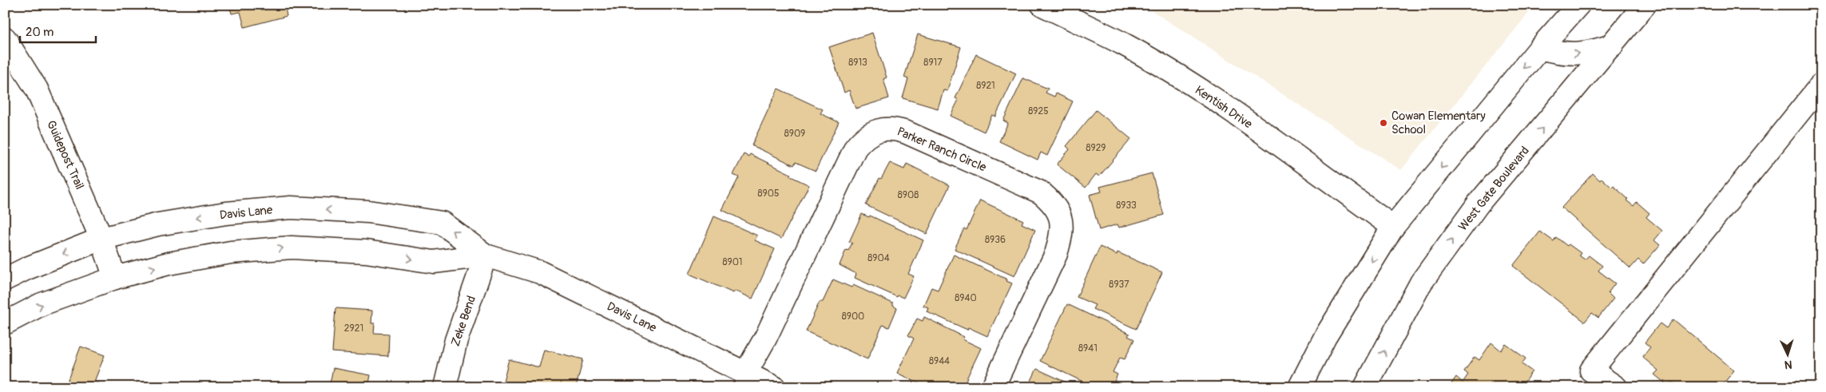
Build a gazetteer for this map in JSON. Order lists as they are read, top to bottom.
{
  "streets": {
    "street": [
      "Kentish Drive",
      "Parker Ranch Circle",
      "Guidepost Trail",
      "West Gate Boulevard",
      "Davis Lane",
      "Zeke Bend"
    ]
  },
  "crossings": [
    ["Parker Ranch Circle", "Davis Lane"],
    ["Guidepost Trail", "Davis Lane"],
    ["Davis Lane", "Zeke Bend"]
  ],
  "places": ["Cowan Elementary School"],
  "house_numbers": [
    "8913",
    "8917",
    "8921",
    "8925",
    "8909",
    "8929",
    "8905",
    "8908",
    "8933",
    "8936",
    "8904",
    "8901",
    "8937",
    "8940",
    "8900",
    "2921",
    "8941",
    "8944"
  ],
  "scale_bar": "20 m",
  "north": "bottom"
}
